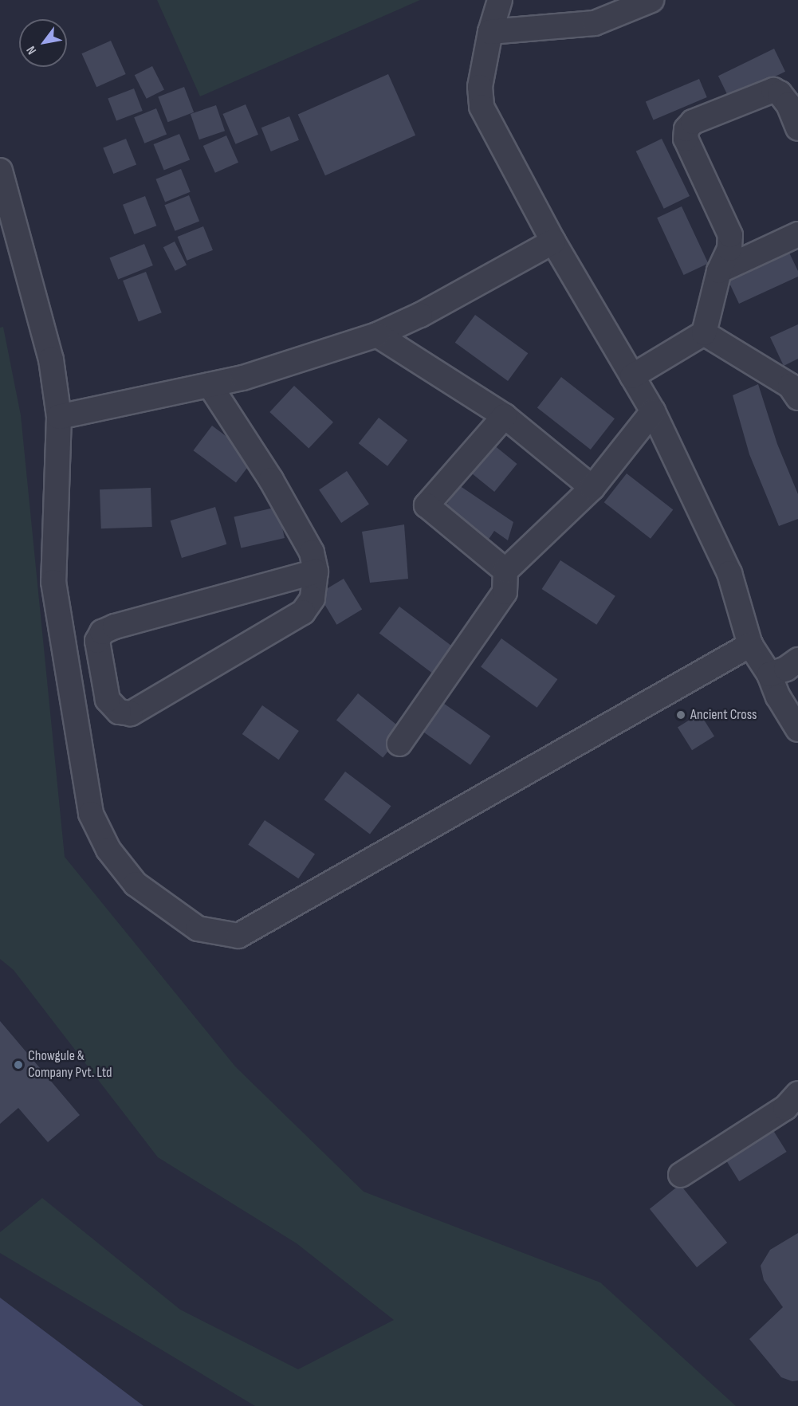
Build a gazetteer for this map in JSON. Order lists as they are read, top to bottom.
{
  "places": ["Ancient Cross", "Chowgule & Company Pvt. Ltd"],
  "north": "bottom left"
}
